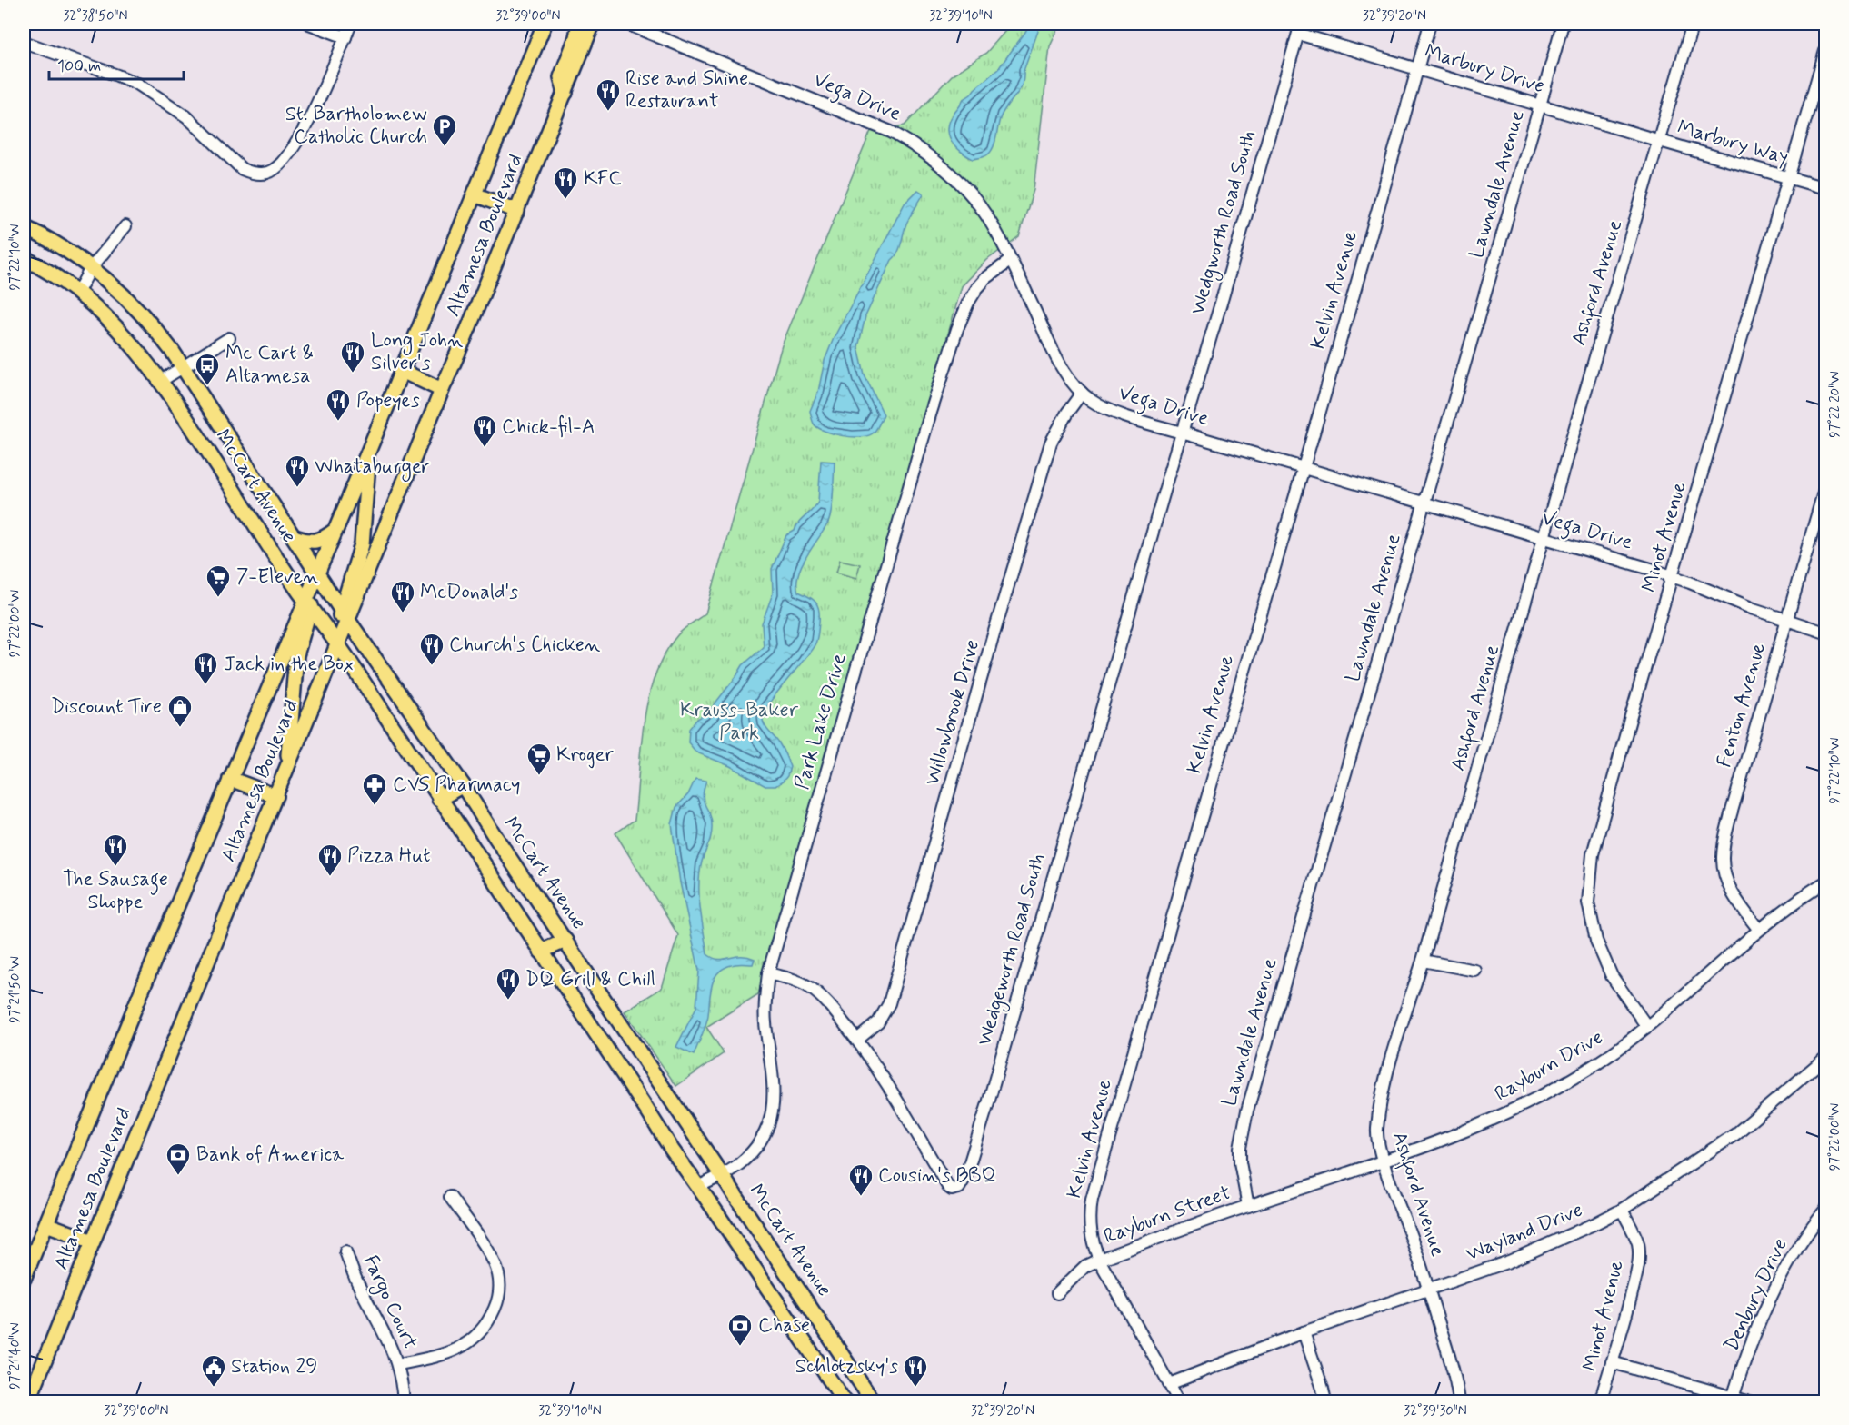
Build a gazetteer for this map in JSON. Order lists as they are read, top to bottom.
{
  "streets": {
    "main road": ["Altamesa Boulevard", "McCart Avenue"],
    "street": [
      "Marbury Drive",
      "Vega Drive",
      "Marbury Way",
      "Lawndale Avenue",
      "Wedgworth Road South",
      "Ashford Avenue",
      "Kelvin Avenue",
      "Minot Avenue",
      "Fenton Avenue",
      "Willowbrook Drive",
      "Park Lake Drive",
      "Wedgeworth Road South",
      "Rayburn Drive",
      "Rayburn Street",
      "Wayland Drive",
      "Denbury Drive",
      "Fargo Court"
    ]
  },
  "crossings": [
    ["Marbury Drive", "Marbury Way"],
    ["Marbury Drive", "Lawndale Avenue"],
    ["Marbury Drive", "Wedgworth Road South"],
    ["Marbury Drive", "Ashford Avenue"],
    ["Marbury Drive", "Kelvin Avenue"],
    ["Vega Drive", "Lawndale Avenue"],
    ["Vega Drive", "Wedgworth Road South"],
    ["Vega Drive", "Ashford Avenue"],
    ["Vega Drive", "Kelvin Avenue"],
    ["Vega Drive", "Minot Avenue"],
    ["Vega Drive", "Fenton Avenue"],
    ["Vega Drive", "Willowbrook Drive"],
    ["Vega Drive", "Park Lake Drive"],
    ["Vega Drive", "Wedgeworth Road South"],
    ["Marbury Way", "Ashford Avenue"],
    ["Marbury Way", "Minot Avenue"],
    ["Lawndale Avenue", "Rayburn Drive"],
    ["Lawndale Avenue", "Rayburn Street"],
    ["Wedgworth Road South", "Wedgeworth Road South"],
    ["Altamesa Boulevard", "McCart Avenue"],
    ["Ashford Avenue", "Rayburn Drive"],
    ["Ashford Avenue", "Wayland Drive"],
    ["Kelvin Avenue", "Rayburn Street"],
    ["Kelvin Avenue", "Wayland Drive"],
    ["McCart Avenue", "Park Lake Drive"],
    ["Minot Avenue", "Rayburn Drive"],
    ["Minot Avenue", "Wayland Drive"],
    ["Fenton Avenue", "Rayburn Drive"],
    ["Willowbrook Drive", "Wedgeworth Road South"],
    ["Park Lake Drive", "Wedgeworth Road South"],
    ["Rayburn Drive", "Rayburn Street"]
  ],
  "parks": ["Krauss-Baker Park"],
  "places": {
    "restaurant": [
      "Rise and Shine Restaurant",
      "KFC",
      "Long John Silver's",
      "Popeyes",
      "Chick-fil-A",
      "Whataburger",
      "McDonald's",
      "Church's Chicken",
      "Jack in the Box",
      "The Sausage Shoppe",
      "Pizza Hut",
      "DQ Grill & Chill",
      "Cousin's BBQ",
      "Schlotzsky's"
    ],
    "parking": ["St. Bartholomew Catholic Church"],
    "bus stop": ["Mc Cart & Altamesa"],
    "supermarket": ["7-Eleven", "Kroger"],
    "shop": ["Discount Tire"],
    "pharmacy": ["CVS Pharmacy"],
    "bank": ["Bank of America", "Chase"],
    "public building": ["Station 29"]
  },
  "scale_bar": "100 m",
  "coordinates": [
    "32°38'50\"N",
    "32°39'00\"N",
    "32°39'10\"N",
    "32°39'20\"N",
    "97°22'10\"W",
    "97°22'20\"W",
    "97°22'00\"W",
    "97°21'50\"W",
    "97°21'40\"W",
    "32°39'30\"N"
  ]
}
